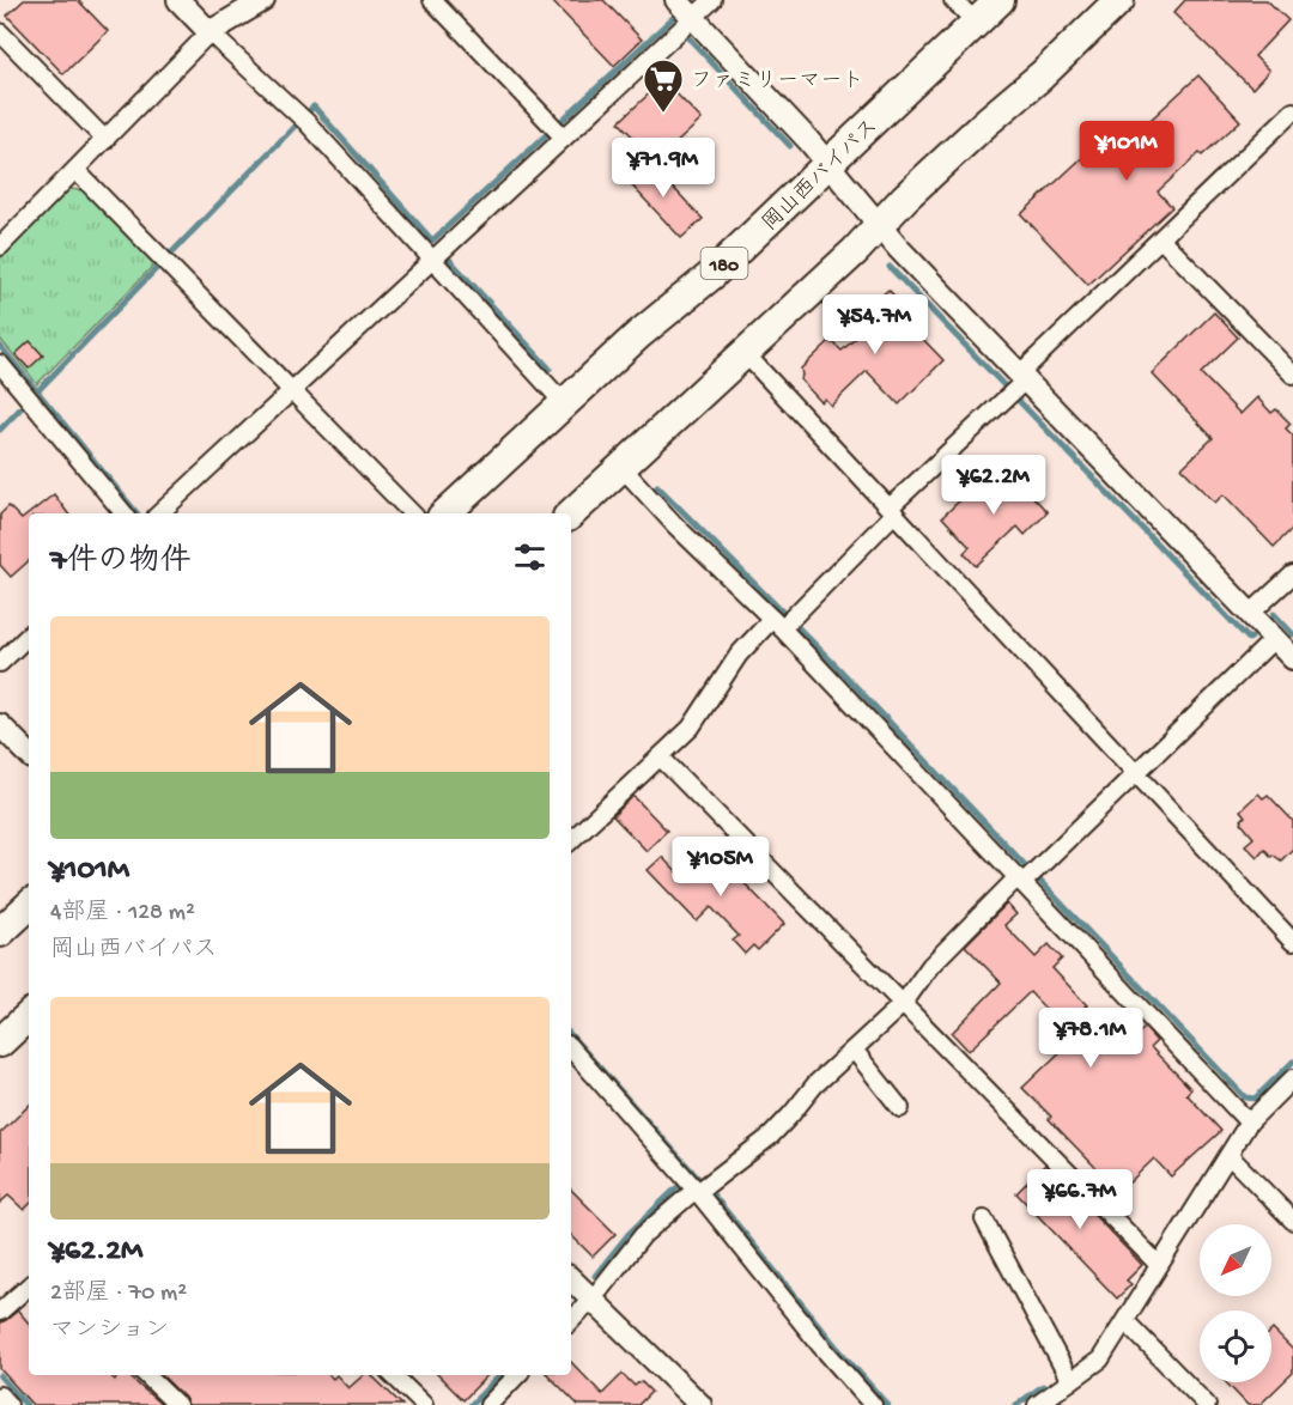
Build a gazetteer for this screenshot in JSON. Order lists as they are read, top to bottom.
{
  "streets": {
    "highway": ["岡山西バイパス", "180"]
  },
  "places": {
    "supermarket": ["ファミリーマート"]
  },
  "north": "bottom left",
  "page": {
    "price": [
      "¥101M",
      "¥71.9M",
      "¥54.7M",
      "¥62.2M",
      "¥105M",
      "¥78.1M",
      "¥66.7M"
    ],
    "heading": "7件の物件",
    "list": [
      {
        "name": "¥101M",
        "note": "4部屋 · 128 m² · 岡山西バイパス"
      },
      {
        "name": "¥62.2M",
        "note": "2部屋 · 70 m² · マンション"
      }
    ]
  }
}
